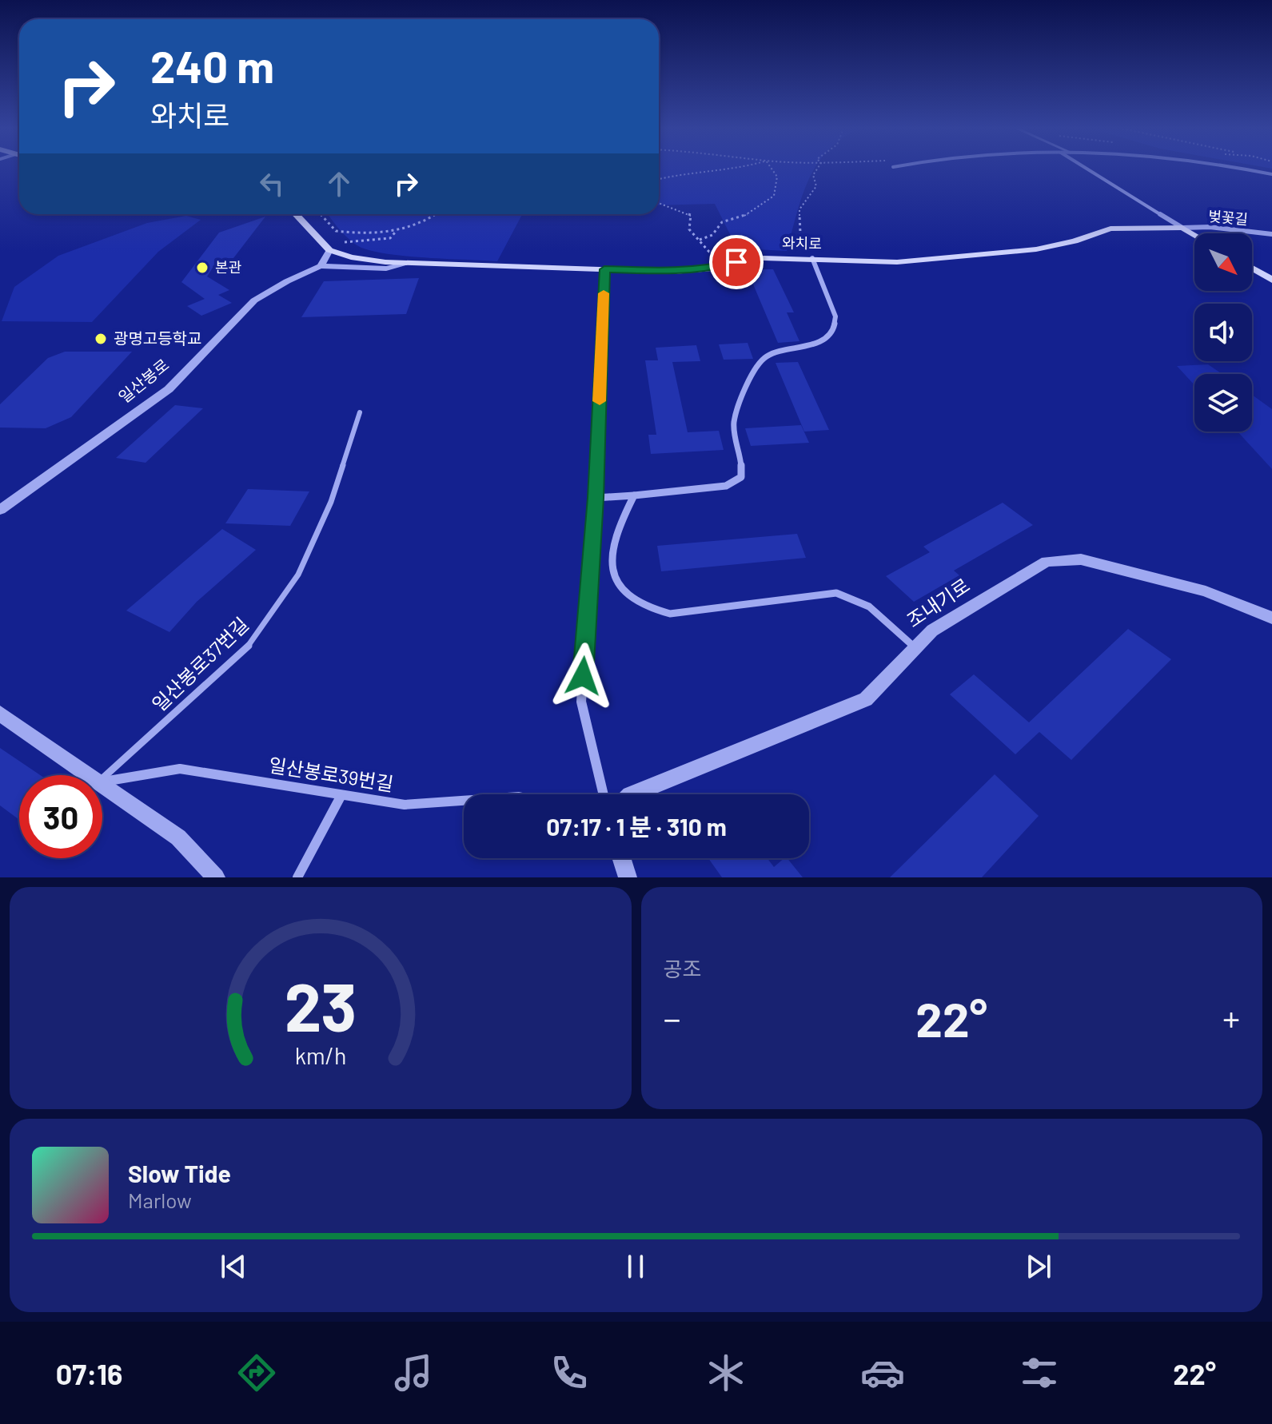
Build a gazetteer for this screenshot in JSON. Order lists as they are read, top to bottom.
{
  "streets": {
    "main road": ["와치로"],
    "street": [
      "벚꽃길",
      "일산봉로",
      "조내기로",
      "일산봉로39번길"
    ],
    "lane": ["일산봉로37번길"]
  },
  "crossings": [
    ["벚꽃길", "와치로"]
  ],
  "places": ["본관", "광명고등학교"],
  "north": "bottom right",
  "page": {
    "turn": ["240 m", "와치로"],
    "limit": "30",
    "trip": "07:17 · 1 분 · 310 m",
    "tile": "공조",
    "heat": ["−", "22°", "+"],
    "song": ["Slow Tide", "Marlow"],
    "tabs": ["07:16", "22°"],
    "gauge": ["23", "km/h"]
  }
}
